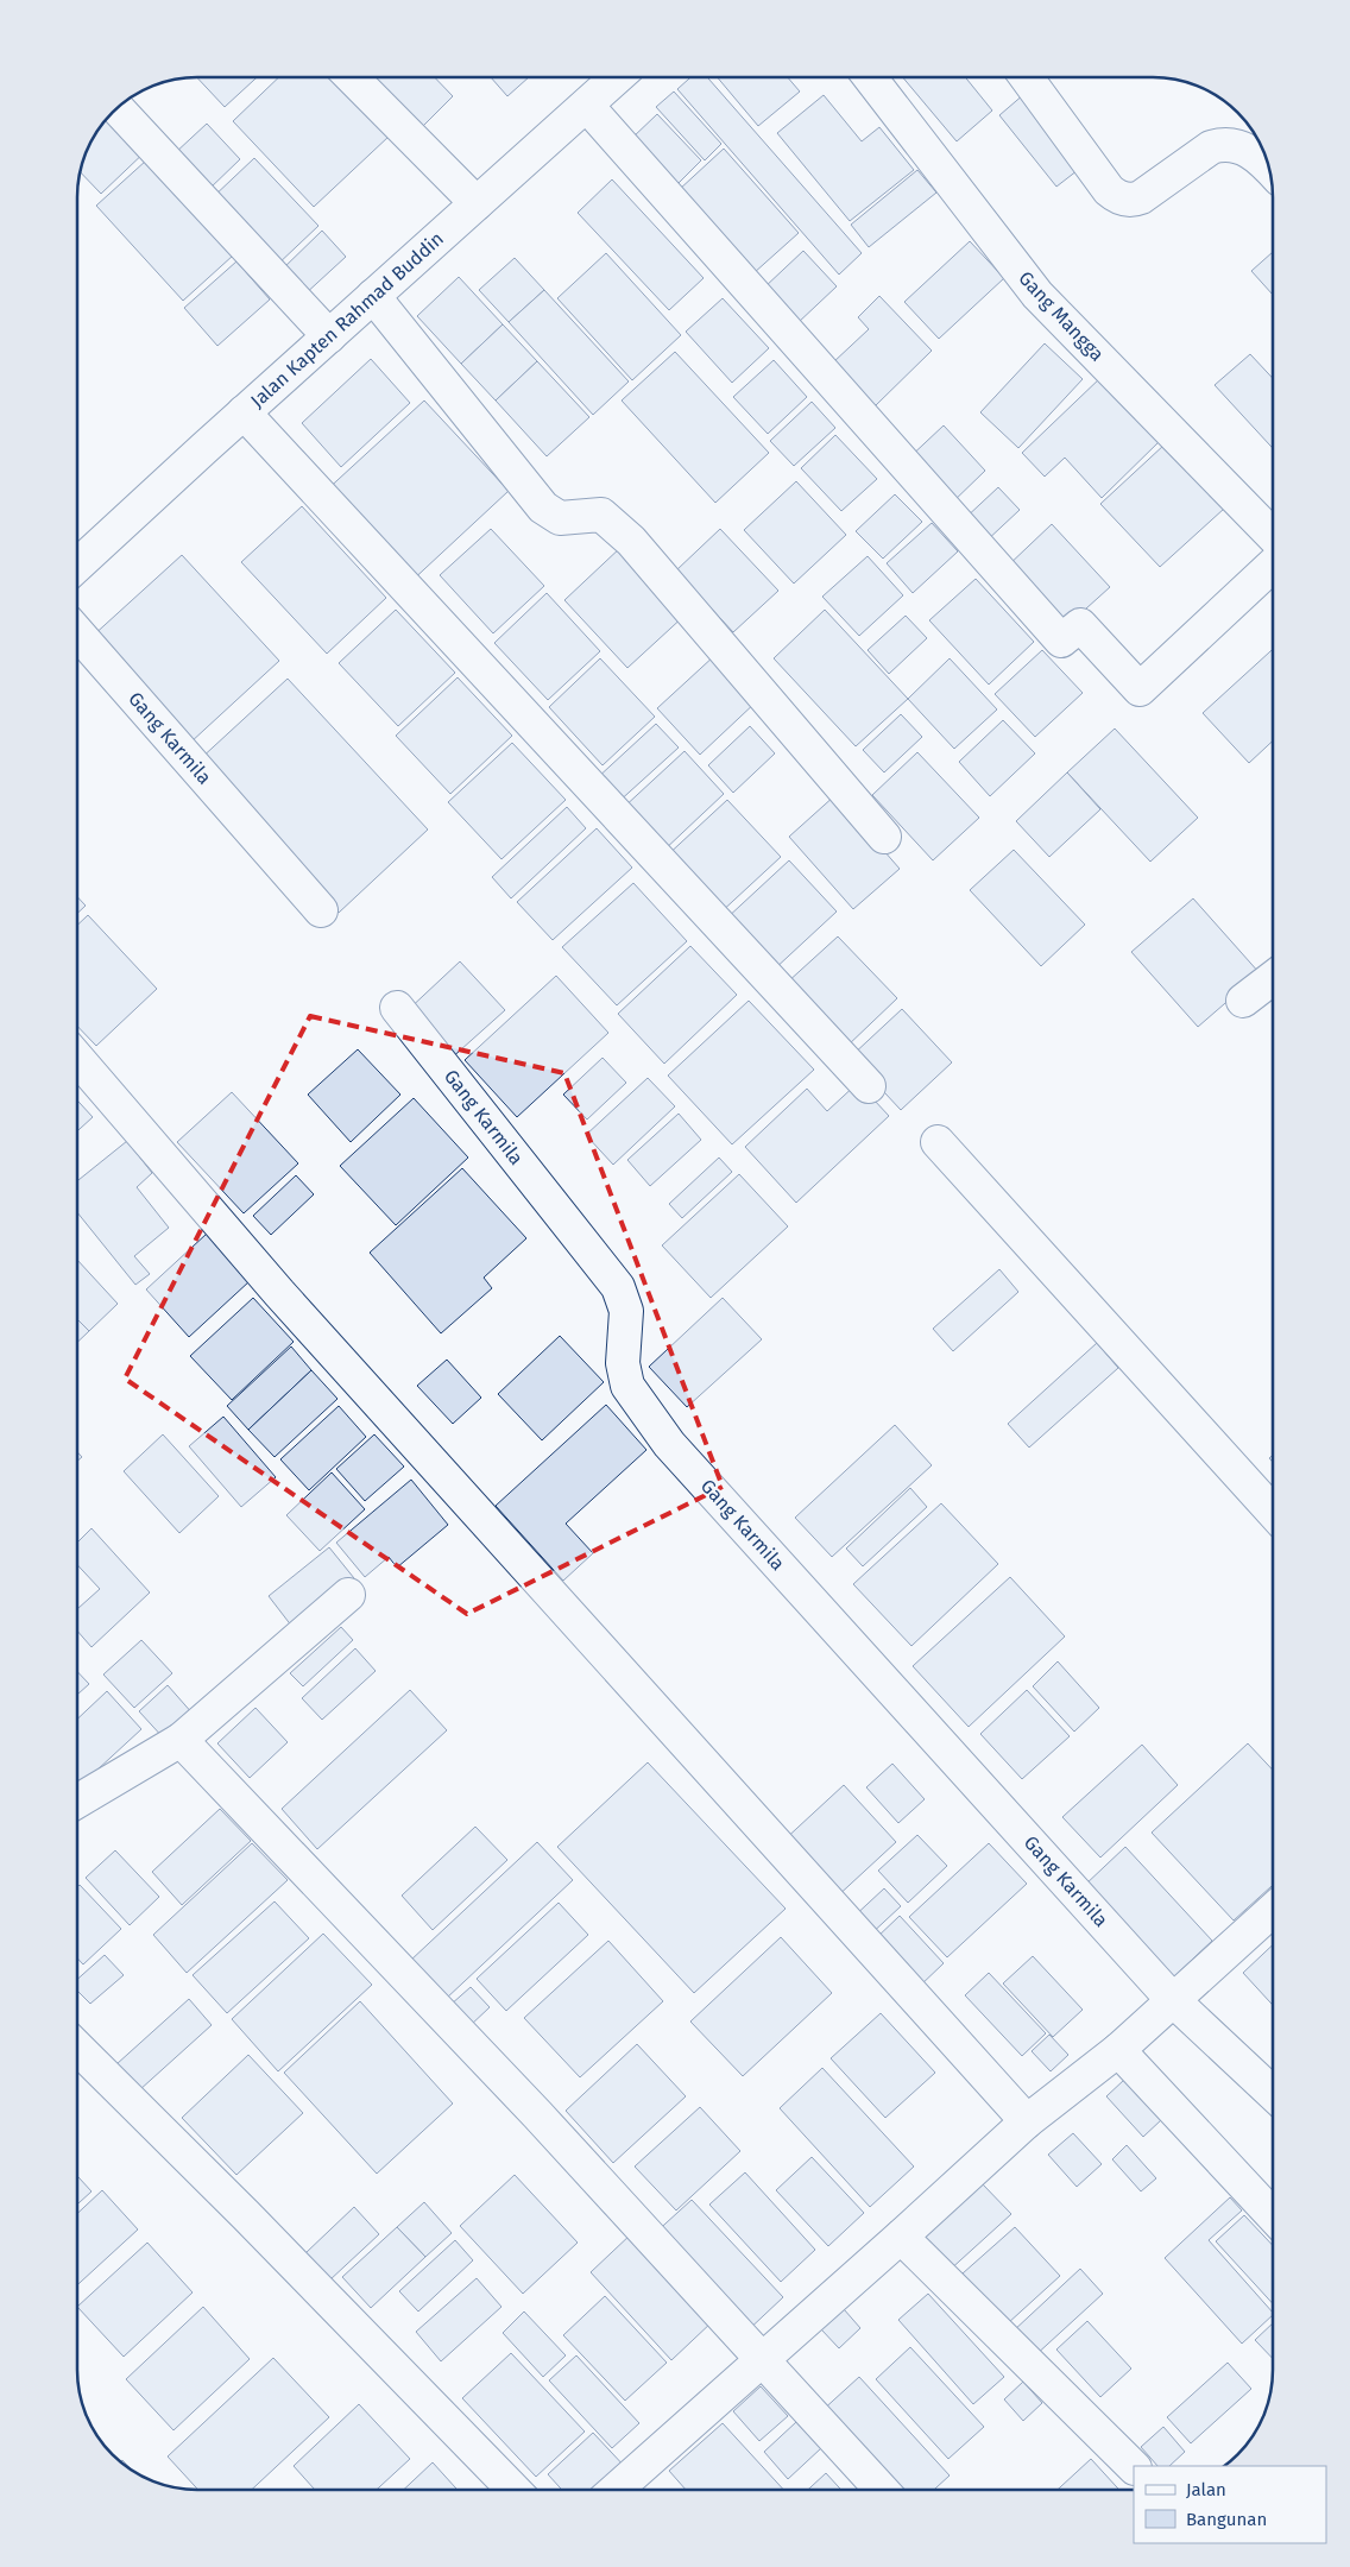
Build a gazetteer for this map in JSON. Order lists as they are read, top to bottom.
{
  "streets": {
    "street": ["Gang Mangga", "Jalan Kapten Rahmad Buddin", "Gang Karmila"]
  },
  "legend": ["Jalan", "Bangunan"]
}
